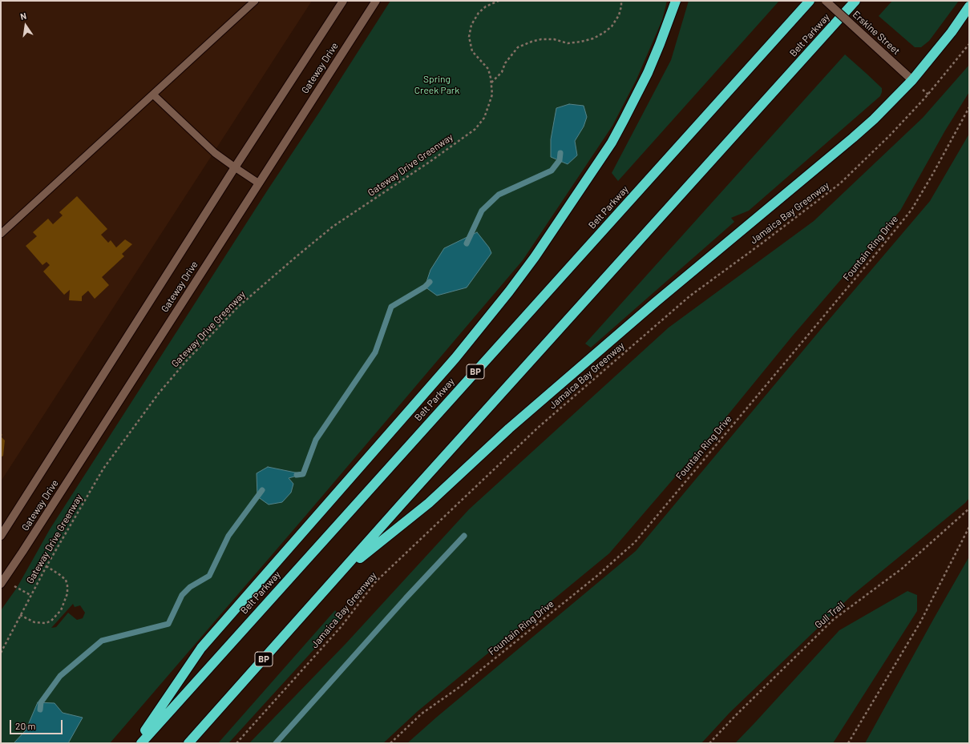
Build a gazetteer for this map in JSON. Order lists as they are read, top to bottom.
{
  "streets": {
    "highway": ["Belt Parkway", "BP"],
    "street": ["Erskine Street", "Gateway Drive"],
    "path": [
      "Gateway Drive Greenway",
      "Jamaica Bay Greenway",
      "Fountain Ring Drive",
      "Gull Trail"
    ]
  },
  "parks": ["Spring Creek Park"],
  "scale_bar": "20 m",
  "north": "top"
}
